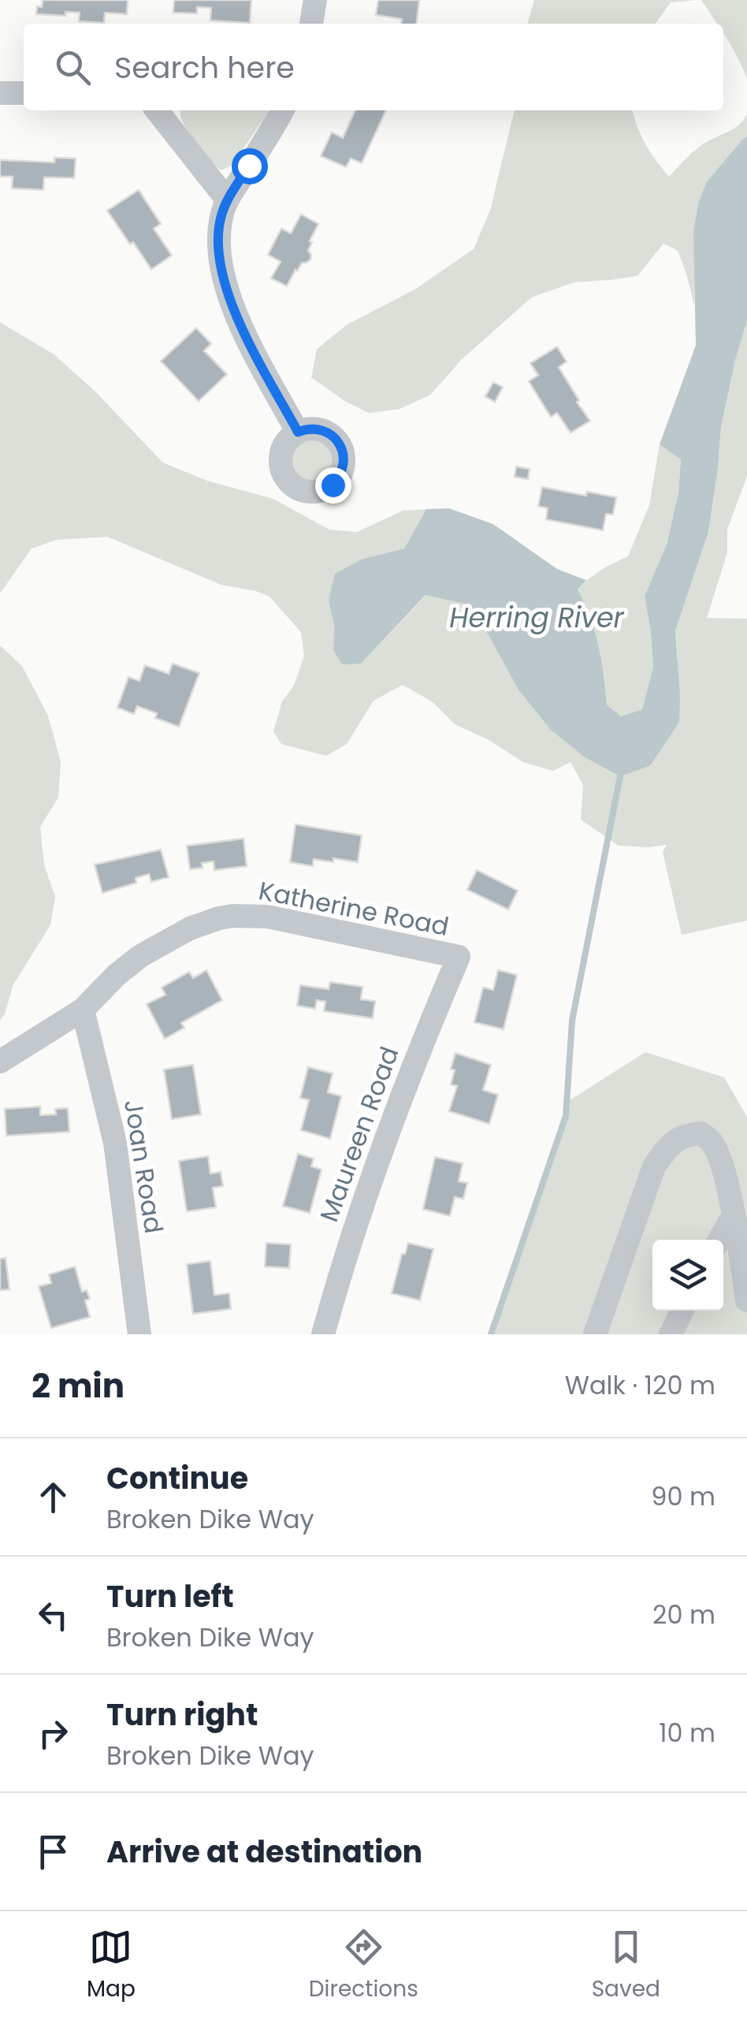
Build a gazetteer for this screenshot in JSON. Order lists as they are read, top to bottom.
{
  "streets": {
    "street": ["Katherine Road", "Maureen Road", "Joan Road"]
  },
  "crossings": [
    ["Katherine Road", "Maureen Road"],
    ["Katherine Road", "Joan Road"]
  ],
  "water": ["Herring River"],
  "page": {
    "search": "Search here",
    "heading": ["2 min", "Walk · 120 m"],
    "list": [
      ["Continue", "Broken Dike Way", "90 m"],
      ["Turn left", "Broken Dike Way", "20 m"],
      ["Turn right", "Broken Dike Way", "10 m"],
      "Arrive at destination"
    ],
    "nav": ["Map", "Directions", "Saved"]
  }
}
